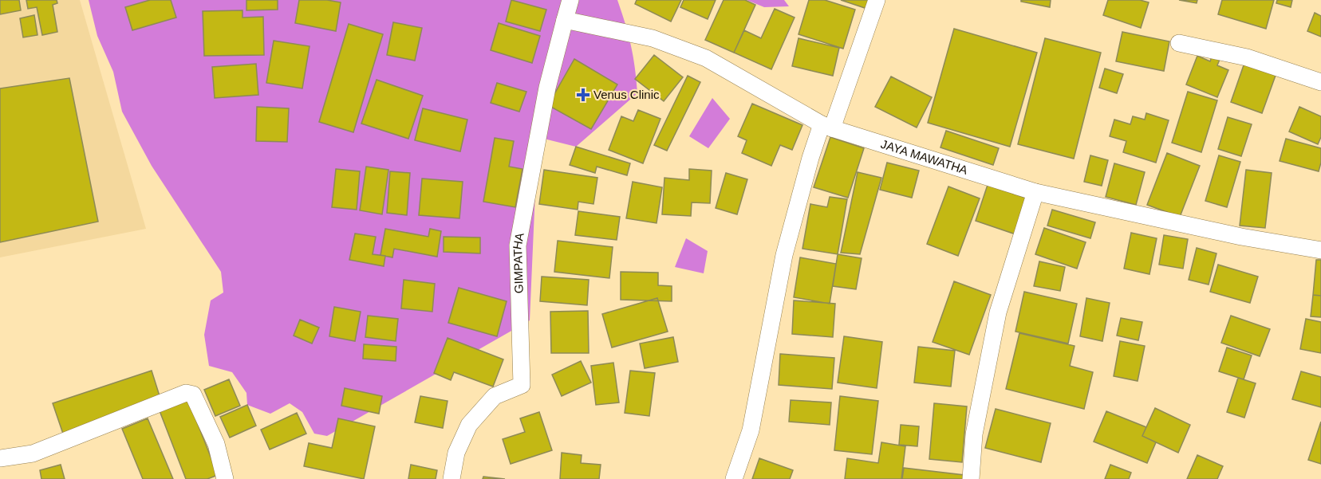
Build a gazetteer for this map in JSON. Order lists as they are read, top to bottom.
{
  "streets": {
    "street": ["JAYA MAWATHA", "GIMPATHA"]
  },
  "crossings": [
    ["JAYA MAWATHA", "GIMPATHA"]
  ],
  "places": {
    "health": ["Venus Clinic"]
  }
}
